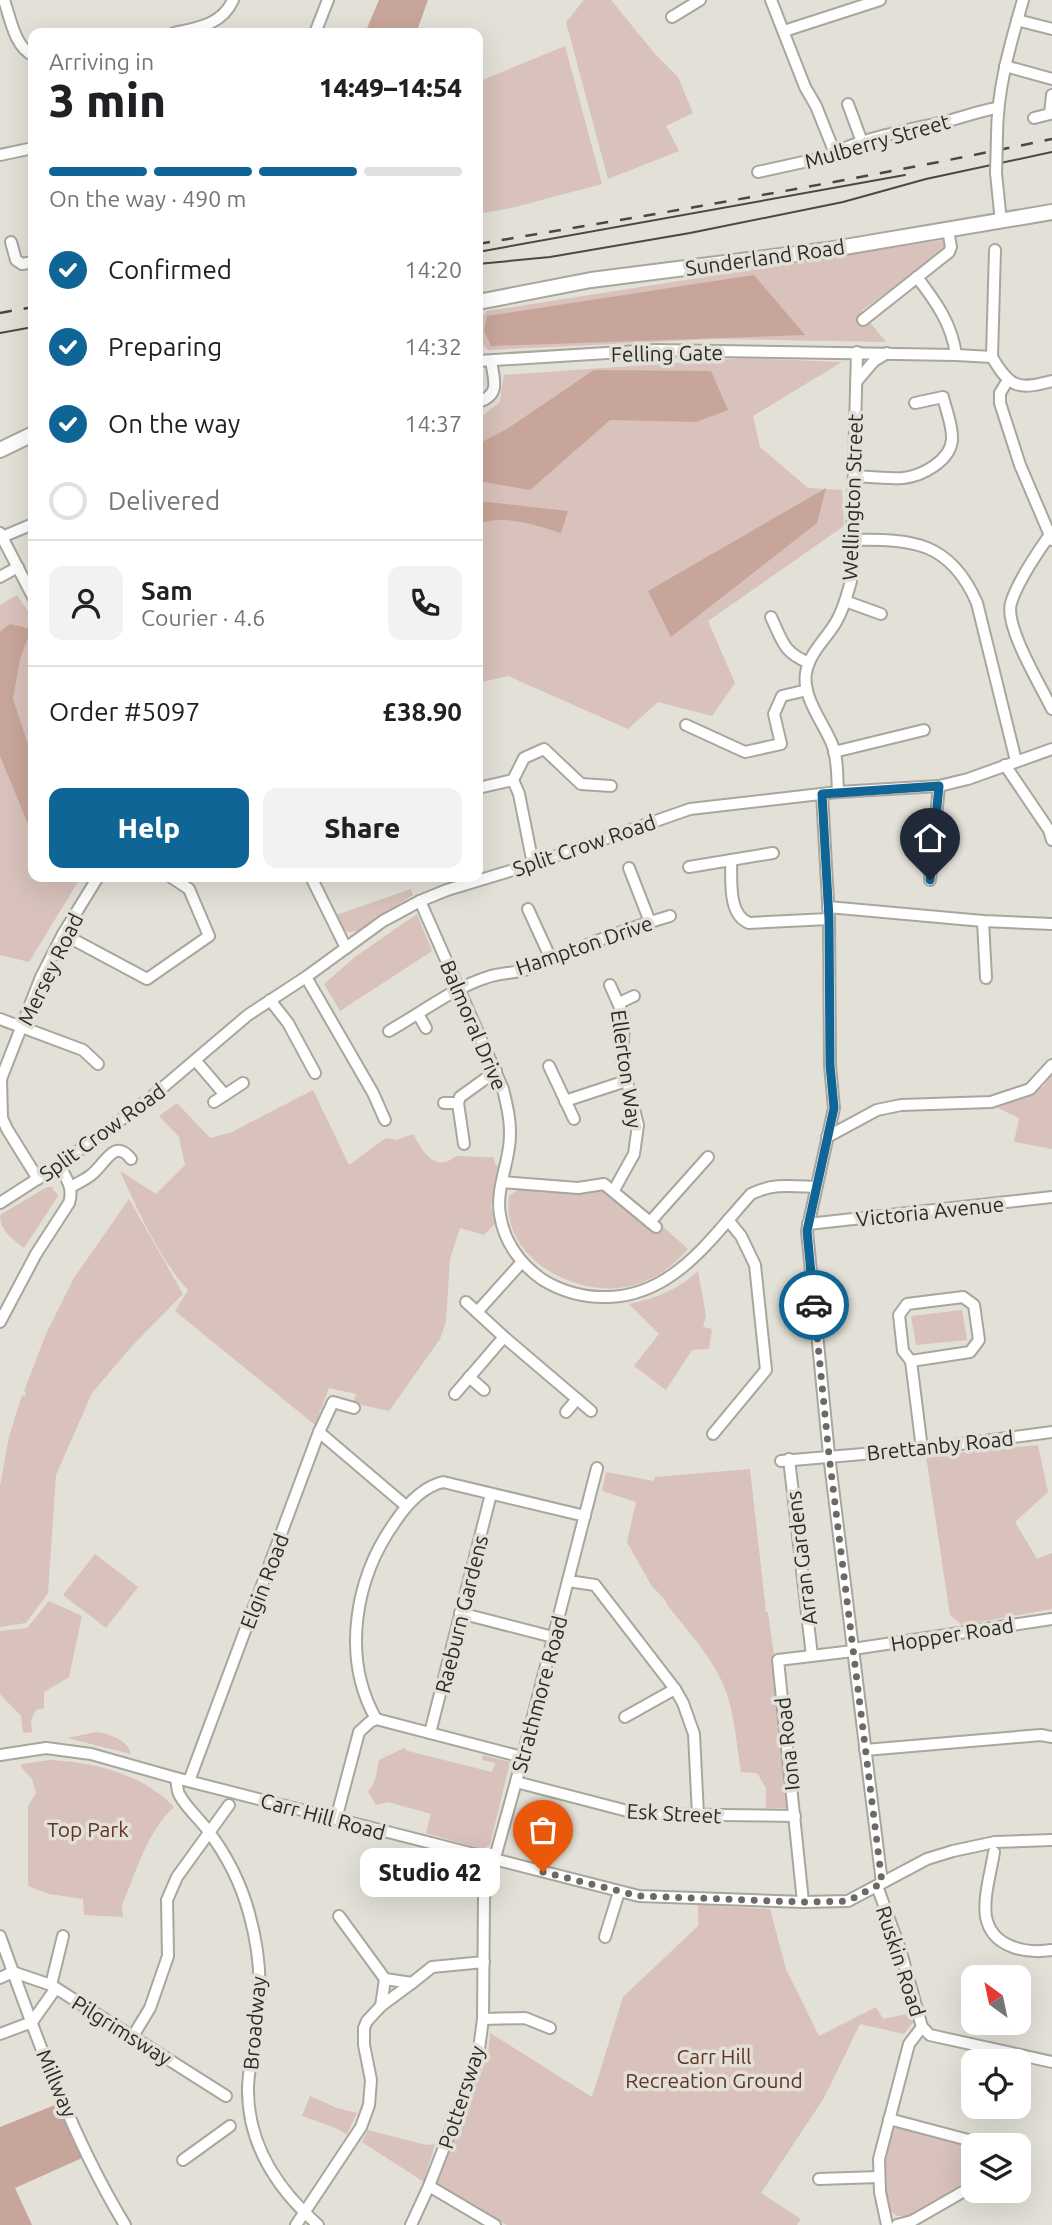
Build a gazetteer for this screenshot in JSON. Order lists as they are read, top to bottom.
{
  "streets": {
    "main road": ["Sunderland Road"],
    "street": [
      "Mulberry Street",
      "Felling Gate",
      "Wellington Street",
      "Split Crow Road",
      "Hampton Drive",
      "Mersey Road",
      "Balmoral Drive",
      "Ellerton Way",
      "Victoria Avenue",
      "Brettanby Road",
      "Arran Gardens",
      "Elgin Road",
      "Raeburn Gardens",
      "Hopper Road",
      "Strathmore Road",
      "Iona Road",
      "Esk Street",
      "Carr Hill Road",
      "Ruskin Road",
      "Broadway",
      "Pilgrimsway",
      "Millway",
      "Pottersway"
    ]
  },
  "crossings": [
    ["Felling Gate", "Wellington Street"],
    ["Split Crow Road", "Mersey Road"],
    ["Split Crow Road", "Balmoral Drive"],
    ["Split Crow Road", "Ruskin Road"],
    ["Hampton Drive", "Balmoral Drive"],
    ["Balmoral Drive", "Ruskin Road"],
    ["Victoria Avenue", "Ruskin Road"],
    ["Brettanby Road", "Arran Gardens"],
    ["Brettanby Road", "Ruskin Road"],
    ["Arran Gardens", "Iona Road"],
    ["Elgin Road", "Carr Hill Road"],
    ["Hopper Road", "Iona Road"],
    ["Hopper Road", "Ruskin Road"],
    ["Strathmore Road", "Esk Street"],
    ["Strathmore Road", "Carr Hill Road"],
    ["Strathmore Road", "Pottersway"],
    ["Iona Road", "Esk Street"],
    ["Iona Road", "Carr Hill Road"],
    ["Iona Road", "Ruskin Road"],
    ["Carr Hill Road", "Ruskin Road"],
    ["Carr Hill Road", "Broadway"],
    ["Pilgrimsway", "Millway"]
  ],
  "parks": ["Top Park", "Carr Hill Recreation Ground"],
  "places": ["Studio 42"],
  "north": "top left",
  "page": {
    "heading": ["3 min", "Arriving in", "14:49–14:54"],
    "panel": [
      "Sam",
      "Courier · 4.6",
      "Order #5097",
      "£38.90"
    ],
    "bar": "On the way · 490 m",
    "list": [
      ["Confirmed", "14:20"],
      ["Preparing", "14:32"],
      ["On the way", "14:37"],
      "Delivered"
    ],
    "buttons": ["Help", "Share"],
    "bubble": "Studio 42"
  }
}
